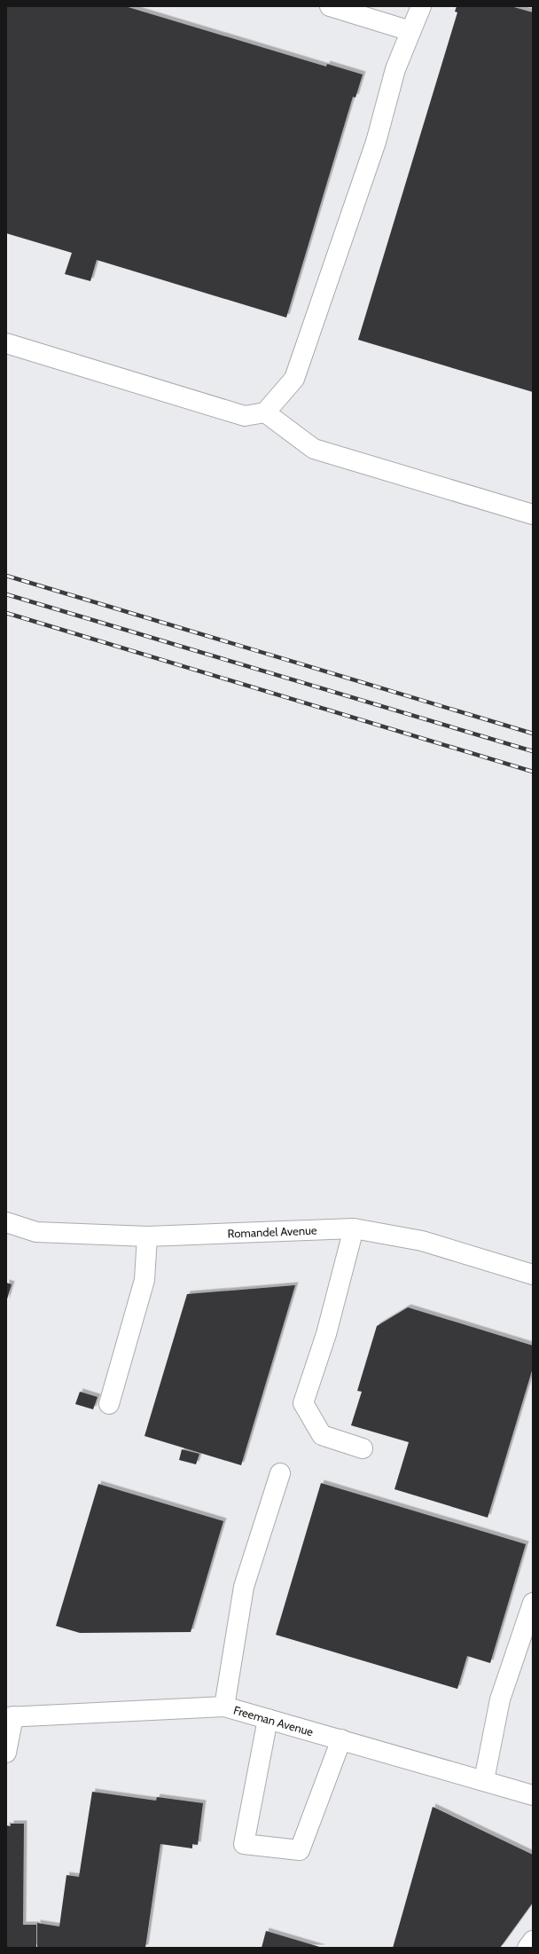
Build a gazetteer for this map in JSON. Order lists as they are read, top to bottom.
{
  "streets": {
    "street": ["Romandel Avenue", "Freeman Avenue"]
  }
}
